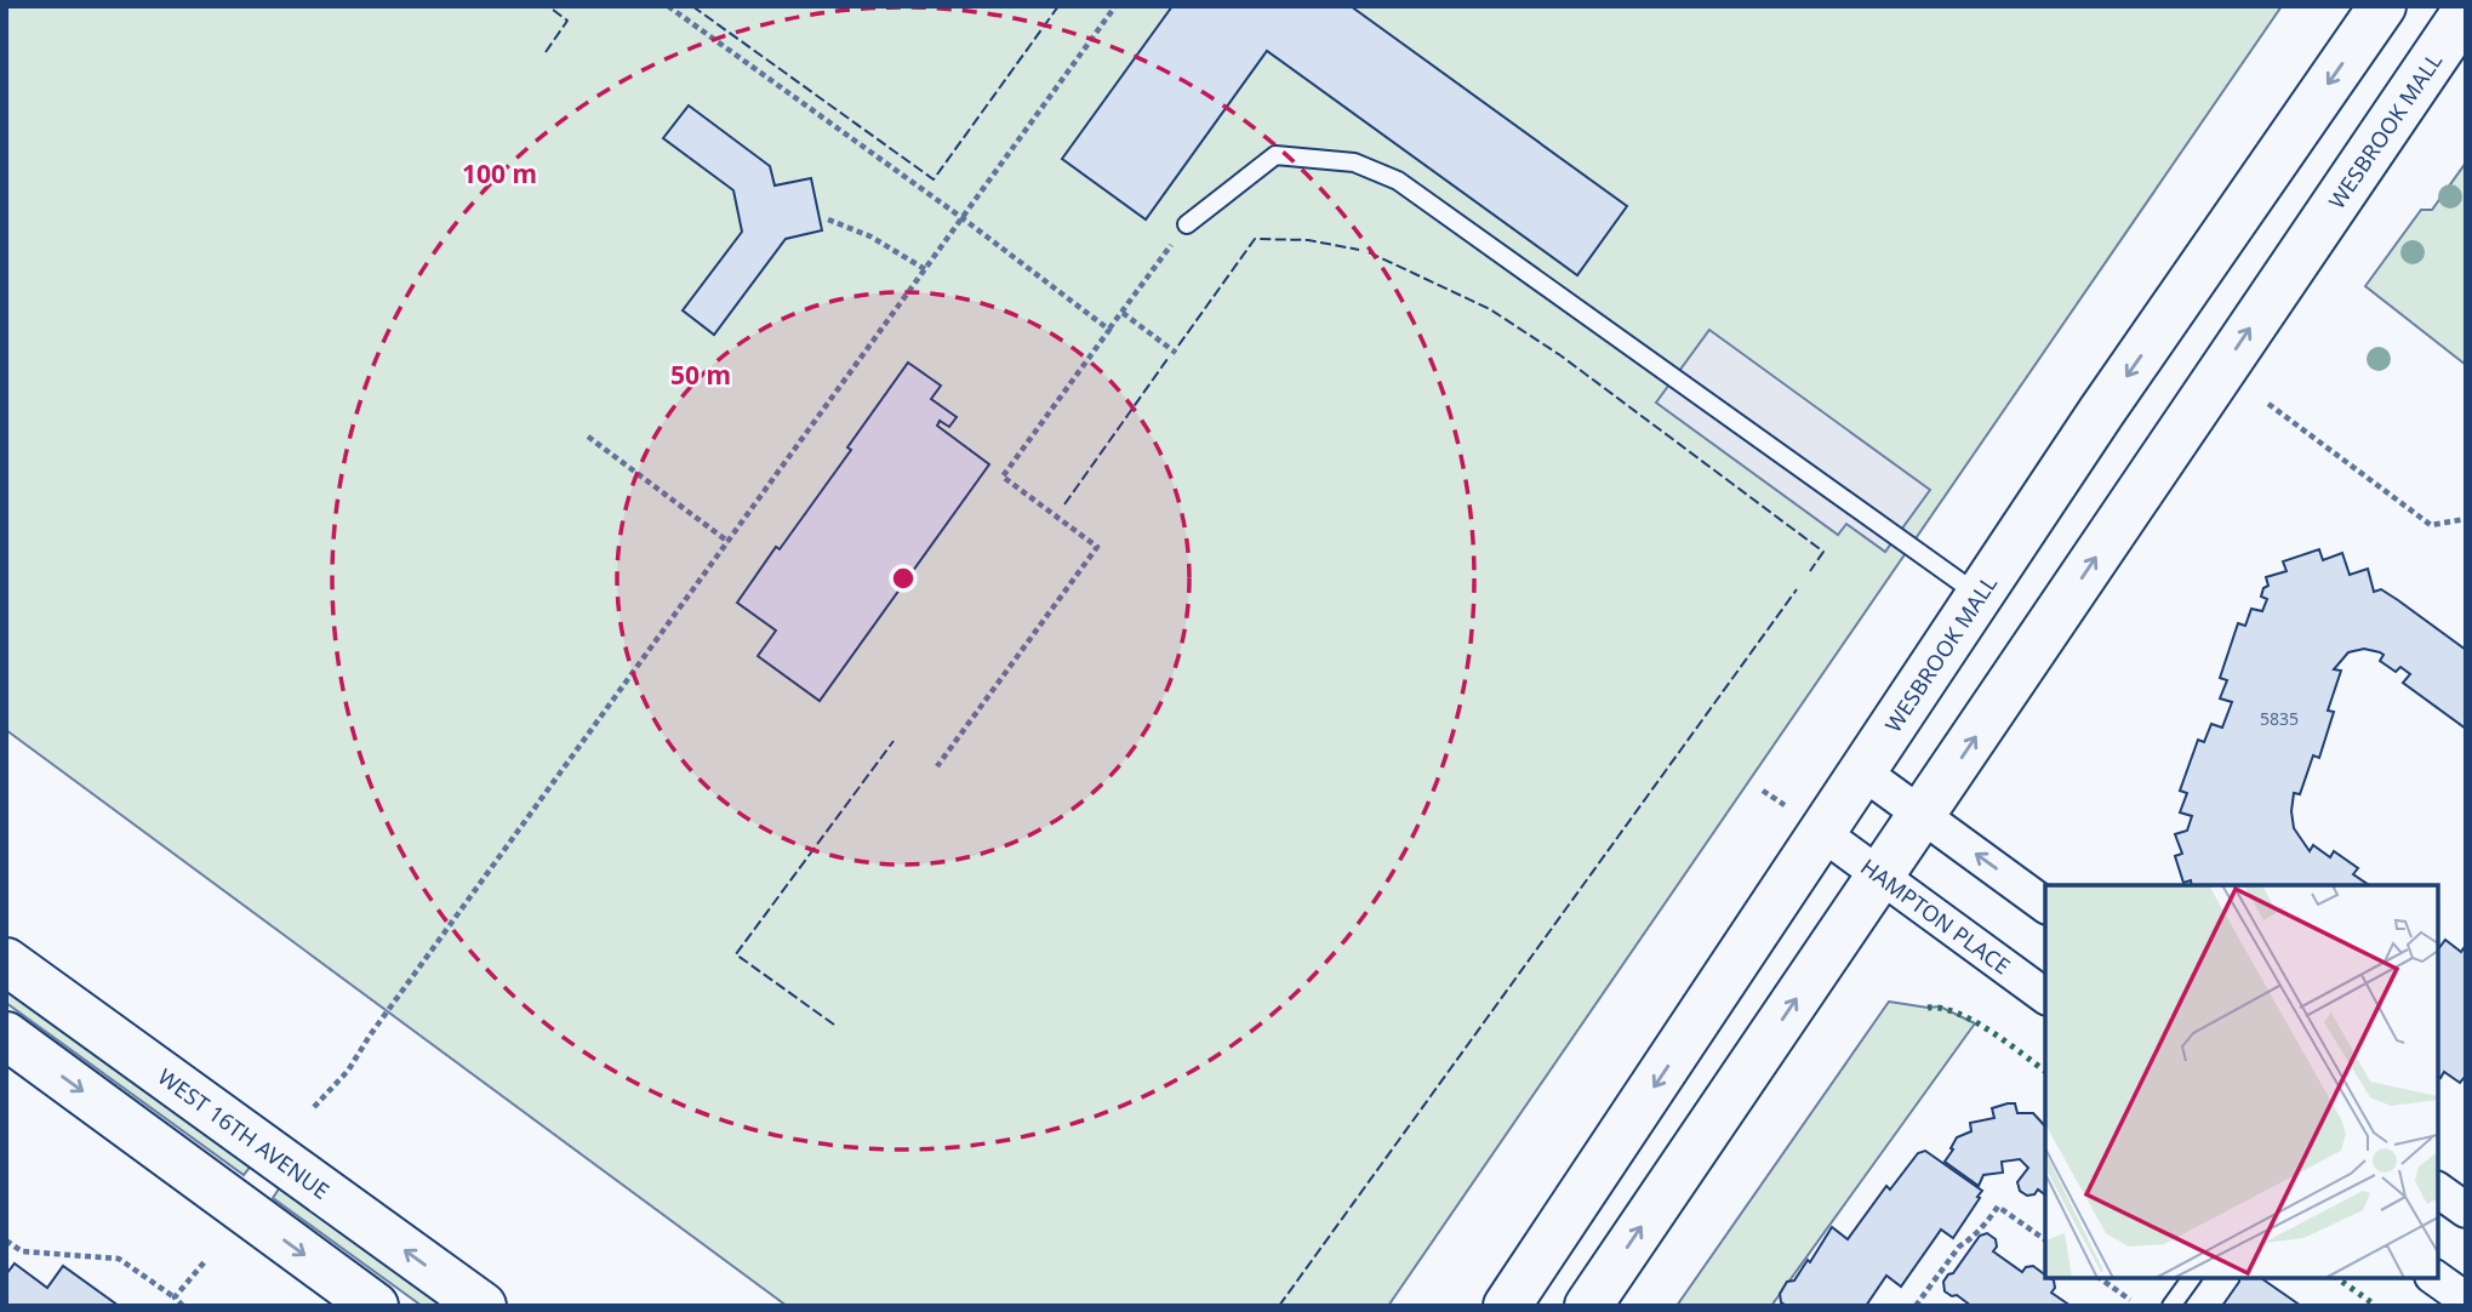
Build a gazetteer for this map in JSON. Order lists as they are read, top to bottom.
{
  "streets": {
    "main road": ["WESBROOK MALL", "WEST 16TH AVENUE"],
    "street": ["HAMPTON PLACE"]
  },
  "crossings": [
    ["WESBROOK MALL", "HAMPTON PLACE"]
  ],
  "house_numbers": ["5835"],
  "rings": ["100 m", "50 m"]
}
